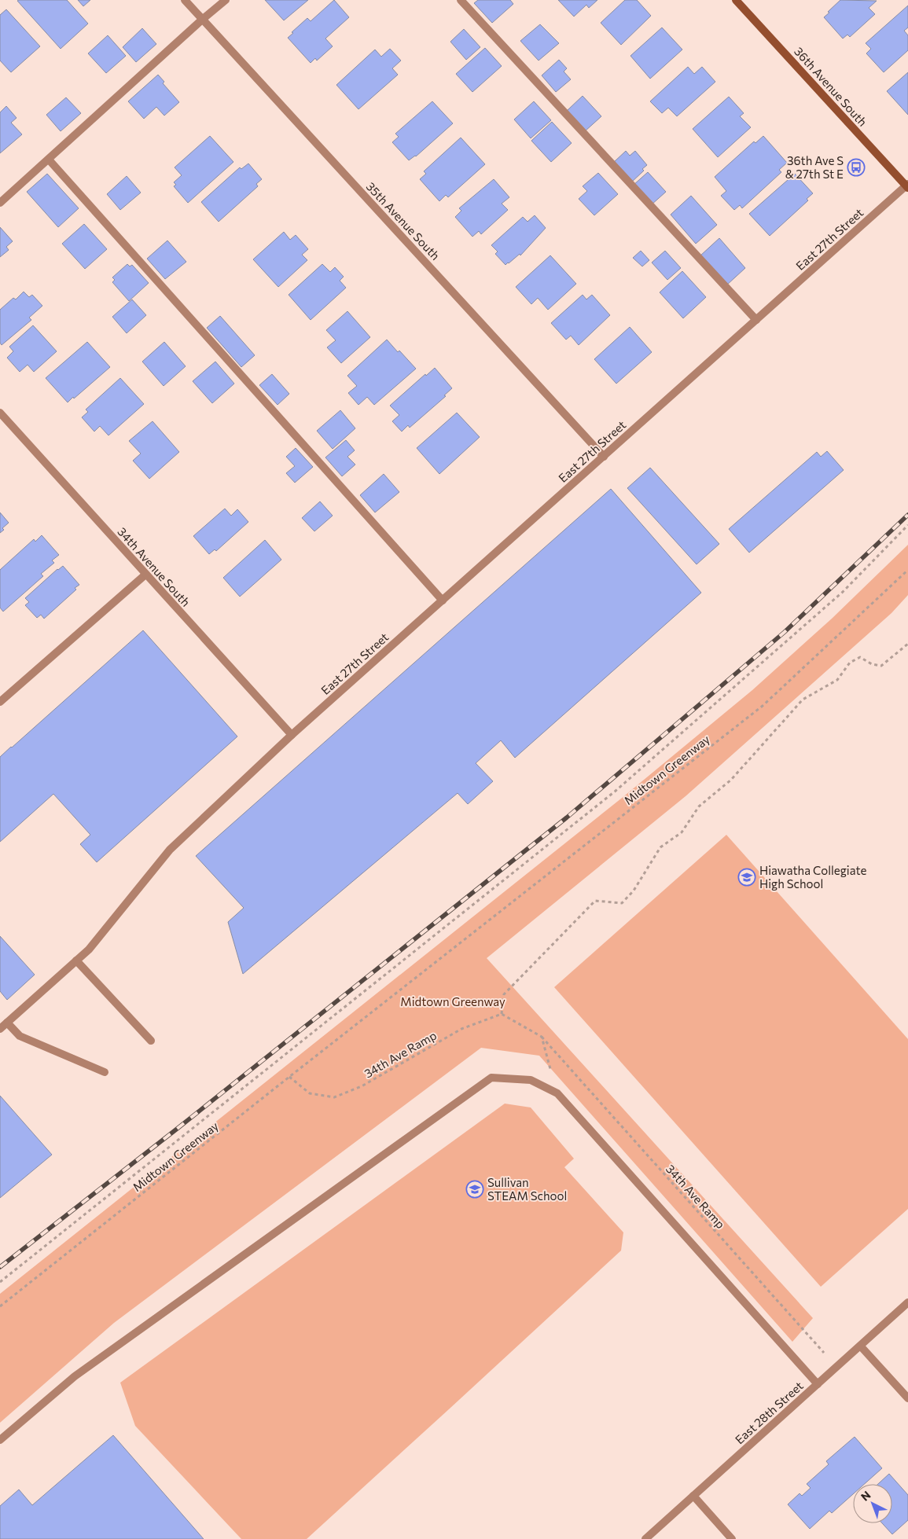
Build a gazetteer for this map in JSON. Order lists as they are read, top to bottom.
{
  "streets": {
    "street": [
      "36th Avenue South",
      "35th Avenue South",
      "East 27th Street",
      "34th Avenue South",
      "East 28th Street"
    ],
    "path": ["Midtown Greenway", "34th Ave Ramp"]
  },
  "crossings": [
    ["36th Avenue South", "East 27th Street"],
    ["35th Avenue South", "East 27th Street"],
    ["East 27th Street", "34th Avenue South"],
    ["Midtown Greenway", "34th Ave Ramp"],
    ["34th Ave Ramp", "East 28th Street"]
  ],
  "parks": ["Midtown Greenway"],
  "places": {
    "bus stop": ["36th Ave S & 27th St E"],
    "school or university": ["Hiawatha Collegiate High School", "Sullivan STEAM School"]
  },
  "north": "top left"
}
